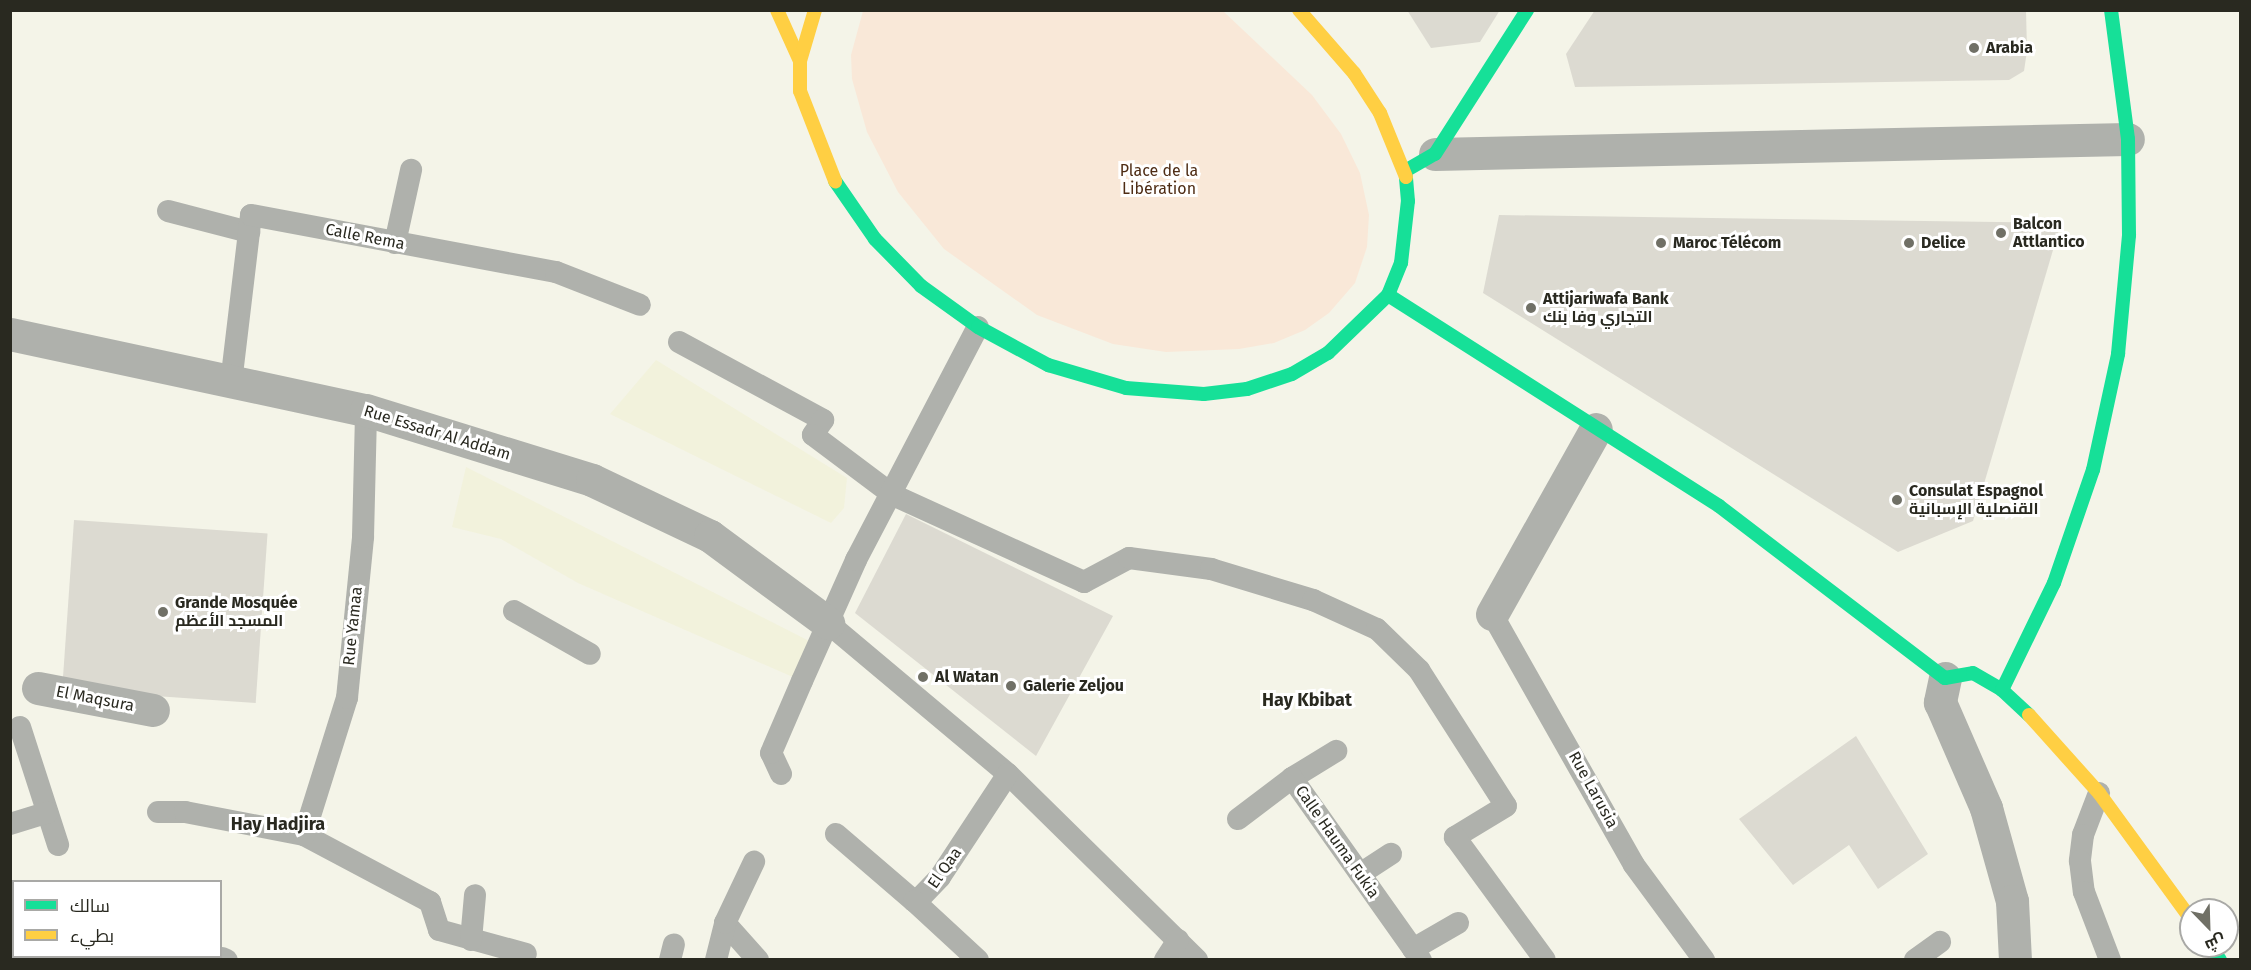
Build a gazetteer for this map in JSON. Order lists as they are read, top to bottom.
{
  "streets": {
    "street": ["Rue Essadr Al Addam", "El Maqsura"],
    "lane": [
      "Calle Rema",
      "Rue Yamaa",
      "Rue Larusia",
      "Calle Hauma Fukia",
      "El Qaa"
    ]
  },
  "crossings": [
    ["Rue Essadr Al Addam", "Rue Yamaa"]
  ],
  "districts": ["Hay Kbibat", "Hay Hadjira"],
  "parks": ["Place de la Libération"],
  "places": [
    "Arabia",
    "Balcon Attlantico",
    "Maroc Télécom",
    "Delice",
    "Attijariwafa Bank التجاري وفا بنك",
    "Consulat Espagnol القنصلية الإسبانية",
    "Grande Mosquée المسجد الأعظم",
    "Al Watan",
    "Galerie Zeljou"
  ],
  "legend": ["سالك", "بطيء"],
  "north": "bottom right"
}
